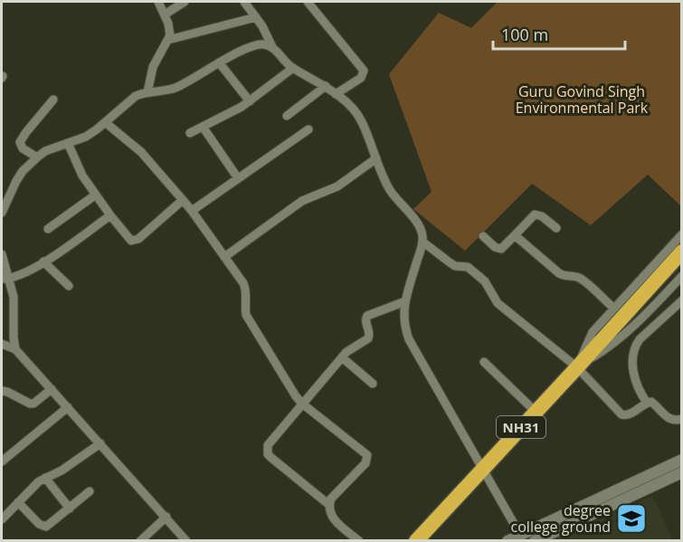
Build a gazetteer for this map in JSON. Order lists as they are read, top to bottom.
{
  "streets": {
    "highway": ["NH31"]
  },
  "parks": ["Guru Govind Singh Environmental Park"],
  "places": {
    "school or university": ["degree college ground"]
  },
  "scale_bar": "100 m"
}
